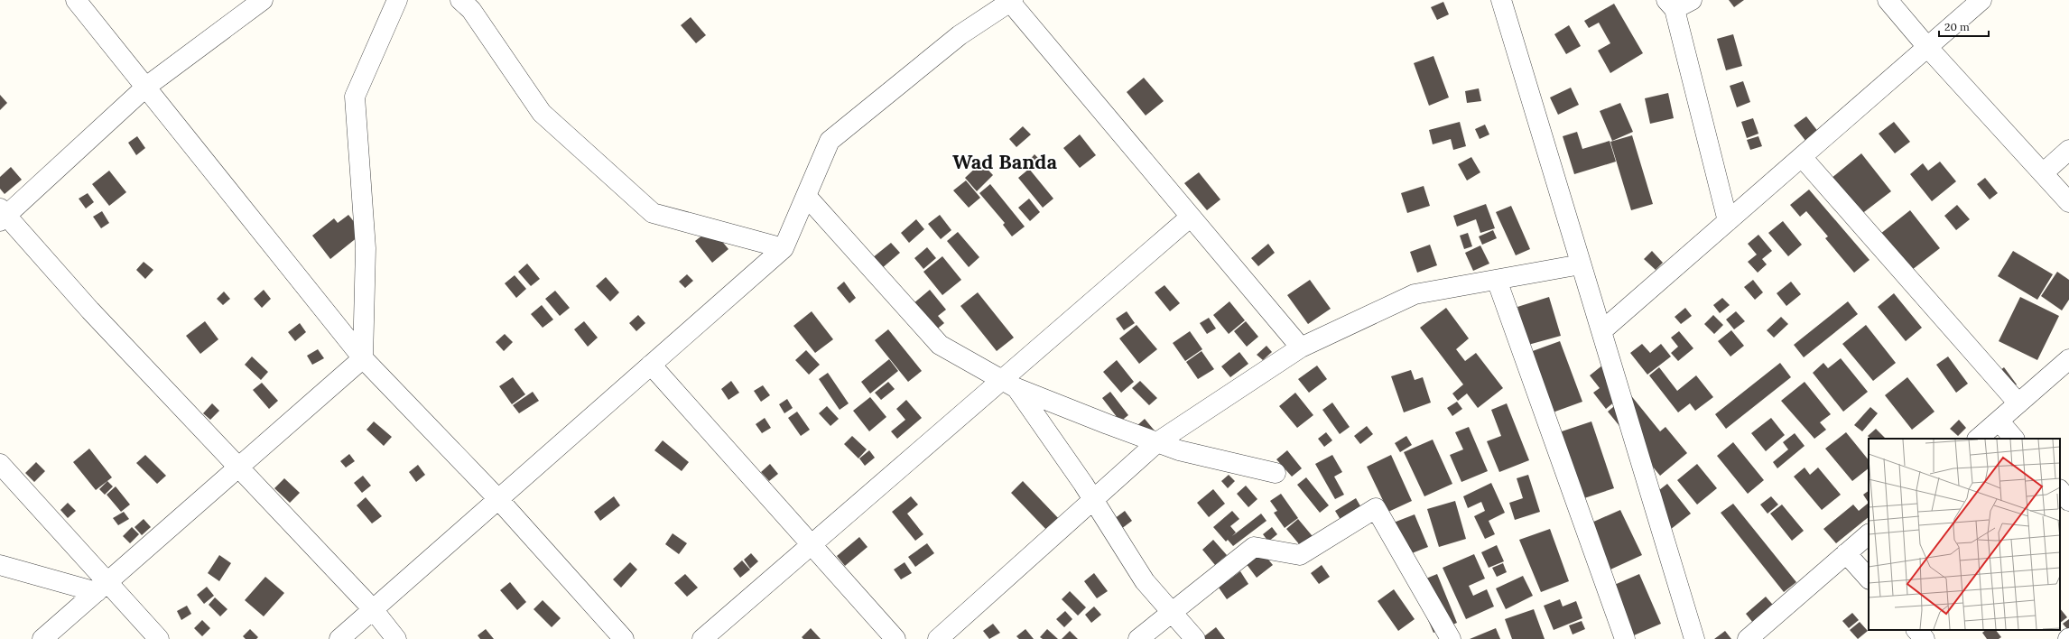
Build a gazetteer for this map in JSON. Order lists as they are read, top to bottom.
{
  "districts": ["Wad Banda"],
  "scale_bar": "20 m"
}
